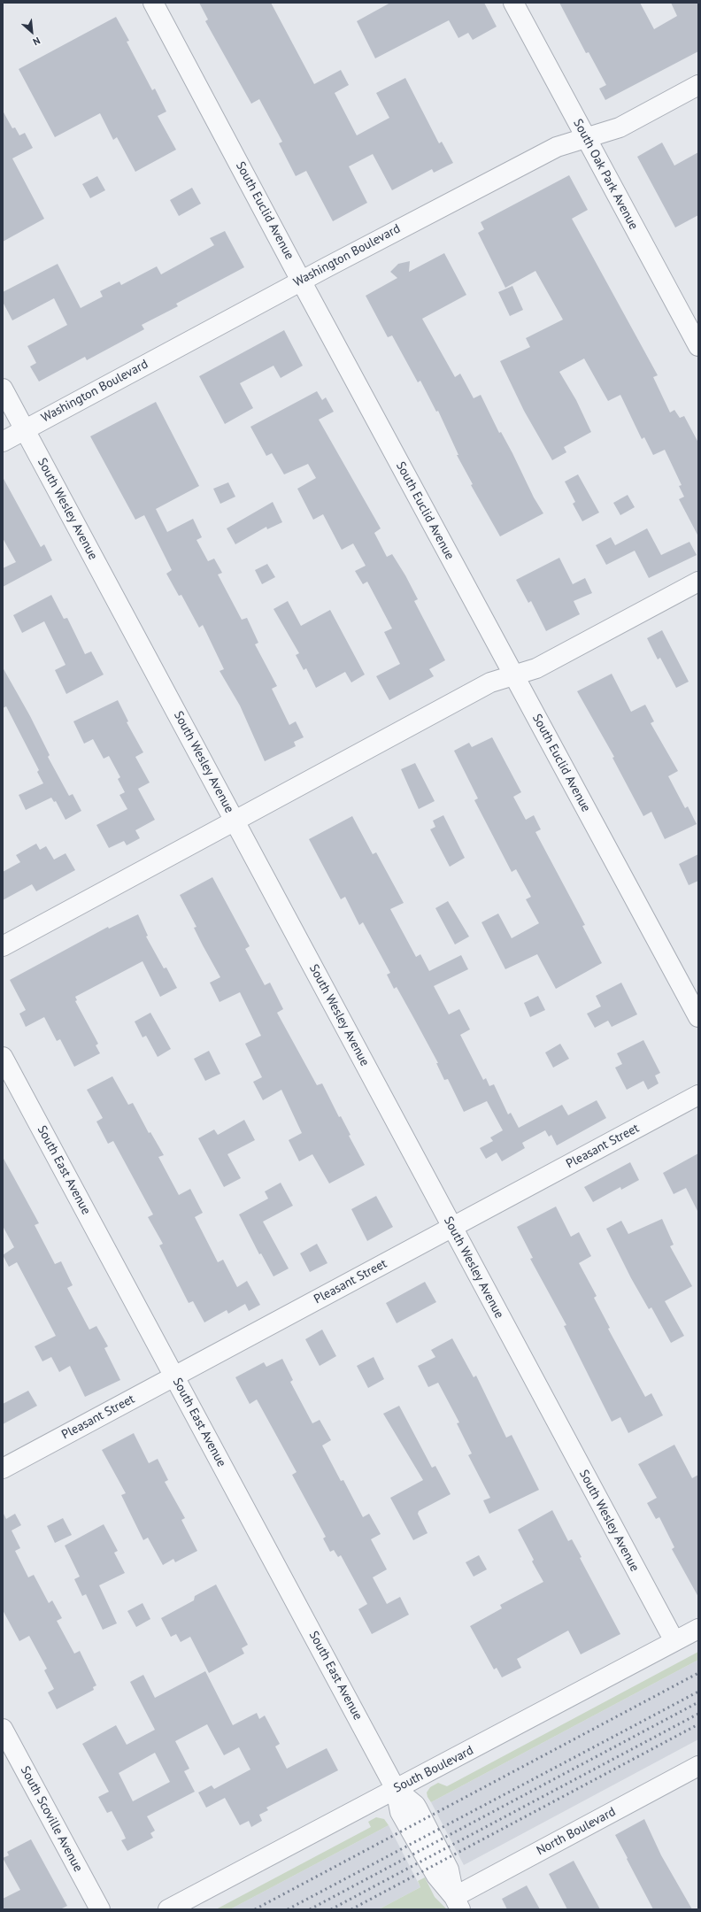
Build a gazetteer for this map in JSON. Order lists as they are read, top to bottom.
{
  "streets": {
    "street": [
      "South Oak Park Avenue",
      "South Euclid Avenue",
      "Washington Boulevard",
      "South Wesley Avenue",
      "Pleasant Street",
      "South East Avenue",
      "South Boulevard",
      "South Scoville Avenue",
      "North Boulevard"
    ]
  },
  "crossings": [
    ["South Oak Park Avenue", "Washington Boulevard"],
    ["South Euclid Avenue", "Washington Boulevard"],
    ["Washington Boulevard", "South Wesley Avenue"],
    ["South Wesley Avenue", "Pleasant Street"],
    ["South Wesley Avenue", "South Boulevard"],
    ["Pleasant Street", "South East Avenue"],
    ["South East Avenue", "South Boulevard"],
    ["South East Avenue", "North Boulevard"]
  ],
  "north": "bottom right"
}
